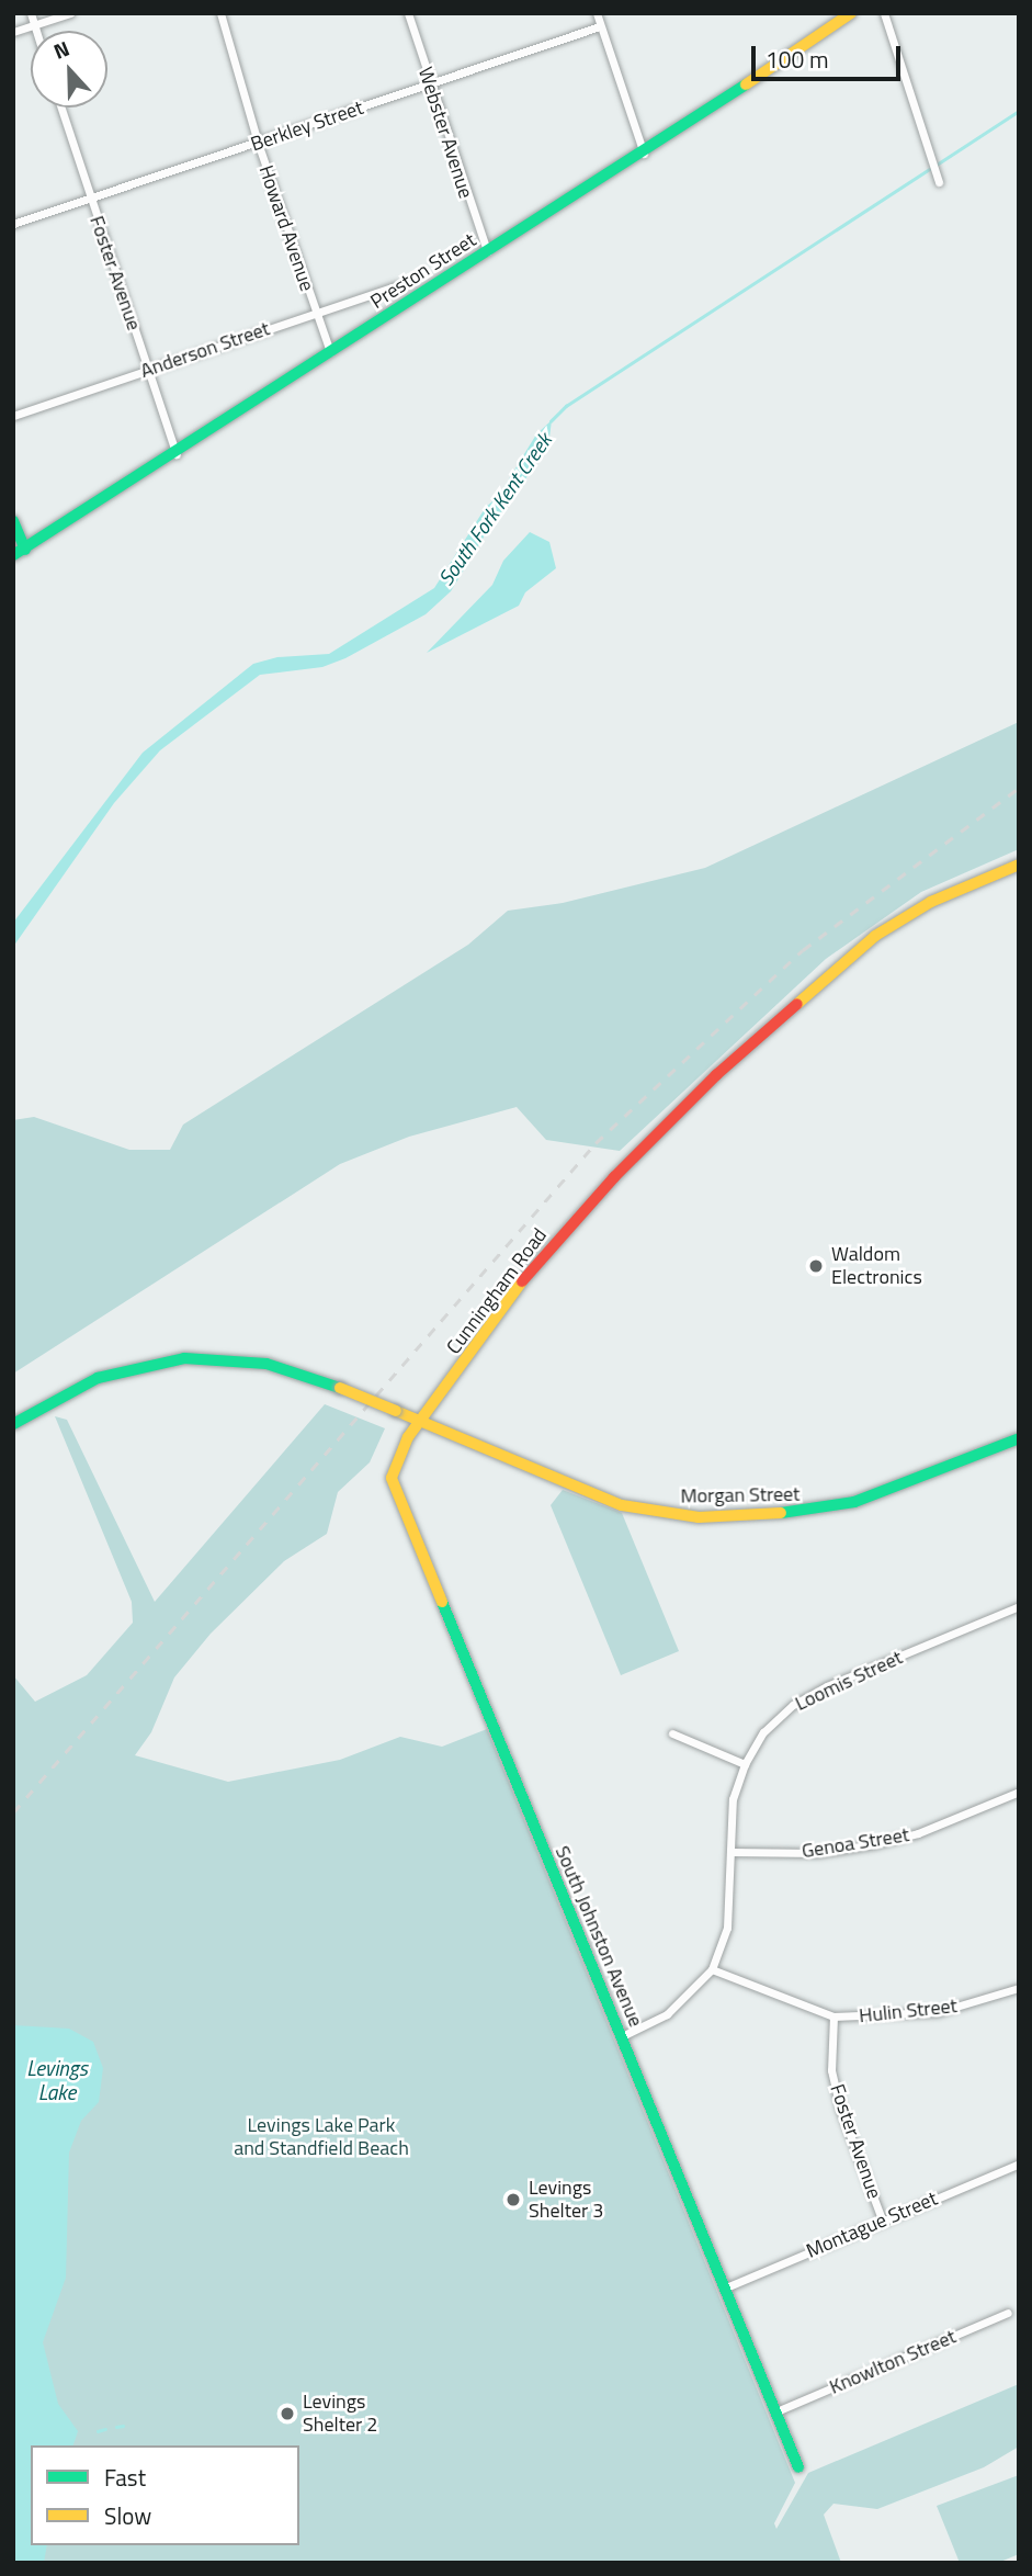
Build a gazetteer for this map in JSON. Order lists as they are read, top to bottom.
{
  "streets": {
    "street": [
      "Berkley Street",
      "Webster Avenue",
      "Howard Avenue",
      "Preston Street",
      "Foster Avenue",
      "Anderson Street",
      "Cunningham Road",
      "Morgan Street",
      "Loomis Street",
      "Genoa Street",
      "South Johnston Avenue",
      "Hulin Street",
      "Montague Street",
      "Knowlton Street"
    ]
  },
  "crossings": [
    ["Berkley Street", "Webster Avenue"],
    ["Berkley Street", "Howard Avenue"],
    ["Berkley Street", "Foster Avenue"],
    ["Webster Avenue", "Preston Street"],
    ["Howard Avenue", "Preston Street"],
    ["Howard Avenue", "Anderson Street"],
    ["Preston Street", "Foster Avenue"],
    ["Foster Avenue", "Anderson Street"],
    ["Foster Avenue", "Hulin Street"],
    ["Foster Avenue", "Montague Street"],
    ["Cunningham Road", "Morgan Street"],
    ["Cunningham Road", "South Johnston Avenue"],
    ["Morgan Street", "South Johnston Avenue"],
    ["Loomis Street", "Genoa Street"],
    ["Loomis Street", "South Johnston Avenue"],
    ["Loomis Street", "Hulin Street"],
    ["South Johnston Avenue", "Montague Street"],
    ["South Johnston Avenue", "Knowlton Street"]
  ],
  "water": ["South Fork Kent Creek", "Levings Lake"],
  "parks": ["Levings Lake Park and Standfield Beach"],
  "places": ["Waldom Electronics", "Levings Shelter 3", "Levings Shelter 2"],
  "legend": ["Fast", "Slow"],
  "scale_bar": "100 m",
  "north": "top"
}
